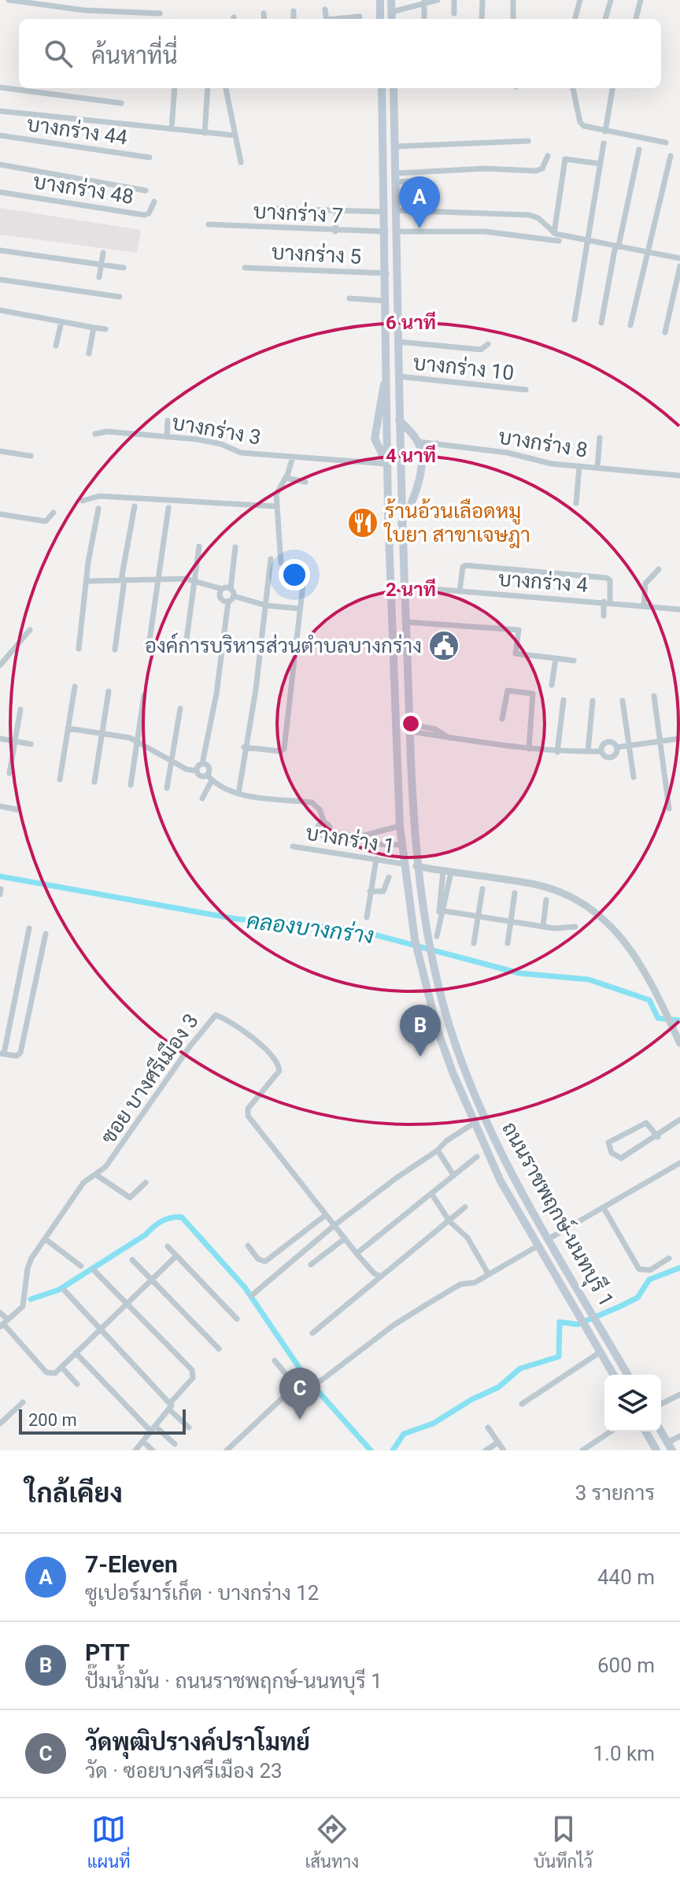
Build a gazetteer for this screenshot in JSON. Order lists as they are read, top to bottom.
{
  "streets": {
    "main road": ["ถนนราชพฤกษ์-นนทบุรี 1"],
    "street": [
      "บางกร่าง 44",
      "บางกร่าง 48",
      "บางกร่าง 7",
      "บางกร่าง 5",
      "บางกร่าง 10",
      "บางกร่าง 3",
      "บางกร่าง 8",
      "บางกร่าง 4",
      "บางกร่าง 1",
      "ซอย บางศรีเมือง 3"
    ]
  },
  "crossings": [
    ["บางกร่าง 7", "ถนนราชพฤกษ์-นนทบุรี 1"],
    ["บางกร่าง 5", "ถนนราชพฤกษ์-นนทบุรี 1"],
    ["บางกร่าง 10", "ถนนราชพฤกษ์-นนทบุรี 1"],
    ["บางกร่าง 3", "ถนนราชพฤกษ์-นนทบุรี 1"],
    ["บางกร่าง 4", "ถนนราชพฤกษ์-นนทบุรี 1"],
    ["บางกร่าง 1", "ถนนราชพฤกษ์-นนทบุรี 1"]
  ],
  "water": ["คลองบางกร่าง"],
  "places": {
    "restaurant": ["ร้านอ้วนเลือดหมู ใบยา สาขาเจษฎา"],
    "public building": ["องค์การบริหารส่วนตำบลบางกร่าง"]
  },
  "scale_bar": "200 m",
  "page": {
    "search": "ค้นหาที่นี่",
    "pins": ["A", "B", "C"],
    "scale": "200 m",
    "heading": ["ใกล้เคียง", "3 รายการ"],
    "list": [
      {
        "mark": "A",
        "name": "7-Eleven",
        "note": "ซูเปอร์มาร์เก็ต · บางกร่าง 12",
        "value": "440 m"
      },
      {
        "mark": "B",
        "name": "PTT",
        "note": "ปั๊มน้ำมัน · ถนนราชพฤกษ์-นนทบุรี 1",
        "value": "600 m"
      },
      {
        "mark": "C",
        "name": "วัดพุฒิปรางค์ปราโมทย์",
        "note": "วัด · ซอยบางศรีเมือง 23",
        "value": "1.0 km"
      }
    ],
    "nav": ["แผนที่", "เส้นทาง", "บันทึกไว้"]
  },
  "rings": ["6 นาที", "4 นาที", "2 นาที"]
}
